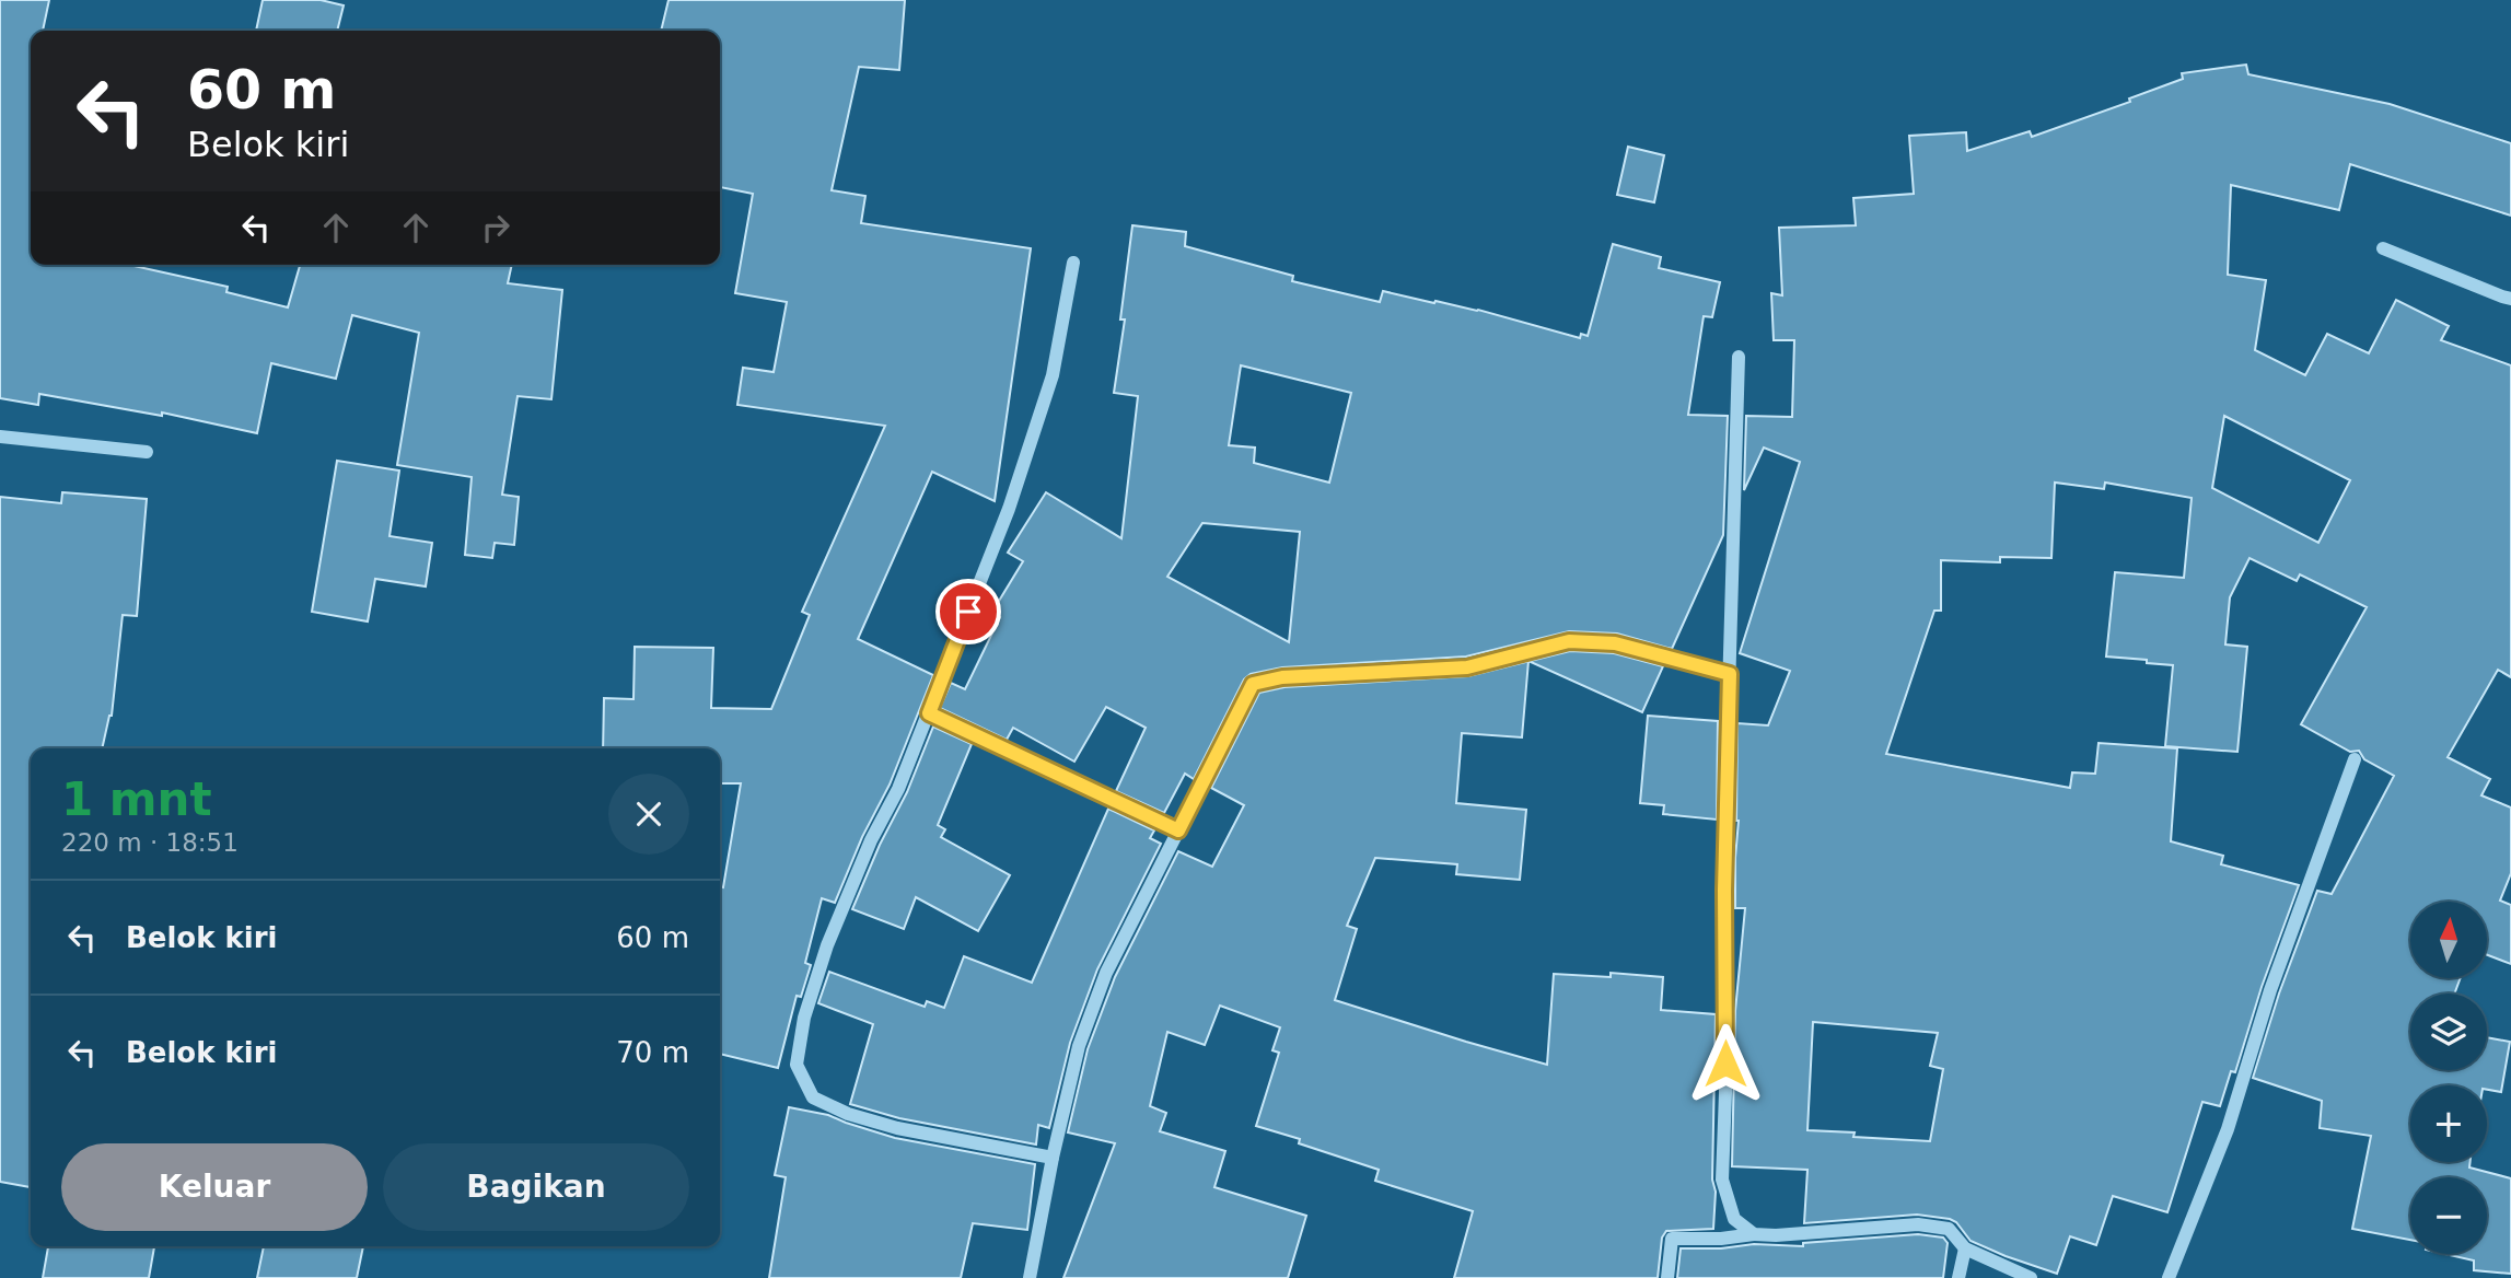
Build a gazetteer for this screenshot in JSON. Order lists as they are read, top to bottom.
{
  "north": "top",
  "page": {
    "turn": ["60 m", "Belok kiri"],
    "heading": ["1 mnt", "220 m · 18:51"],
    "list": [
      {
        "name": "Belok kiri",
        "value": "60 m"
      },
      {
        "name": "Belok kiri",
        "value": "70 m"
      }
    ],
    "map_buttons": ["+", "−"],
    "buttons": ["Keluar", "Bagikan"]
  }
}
